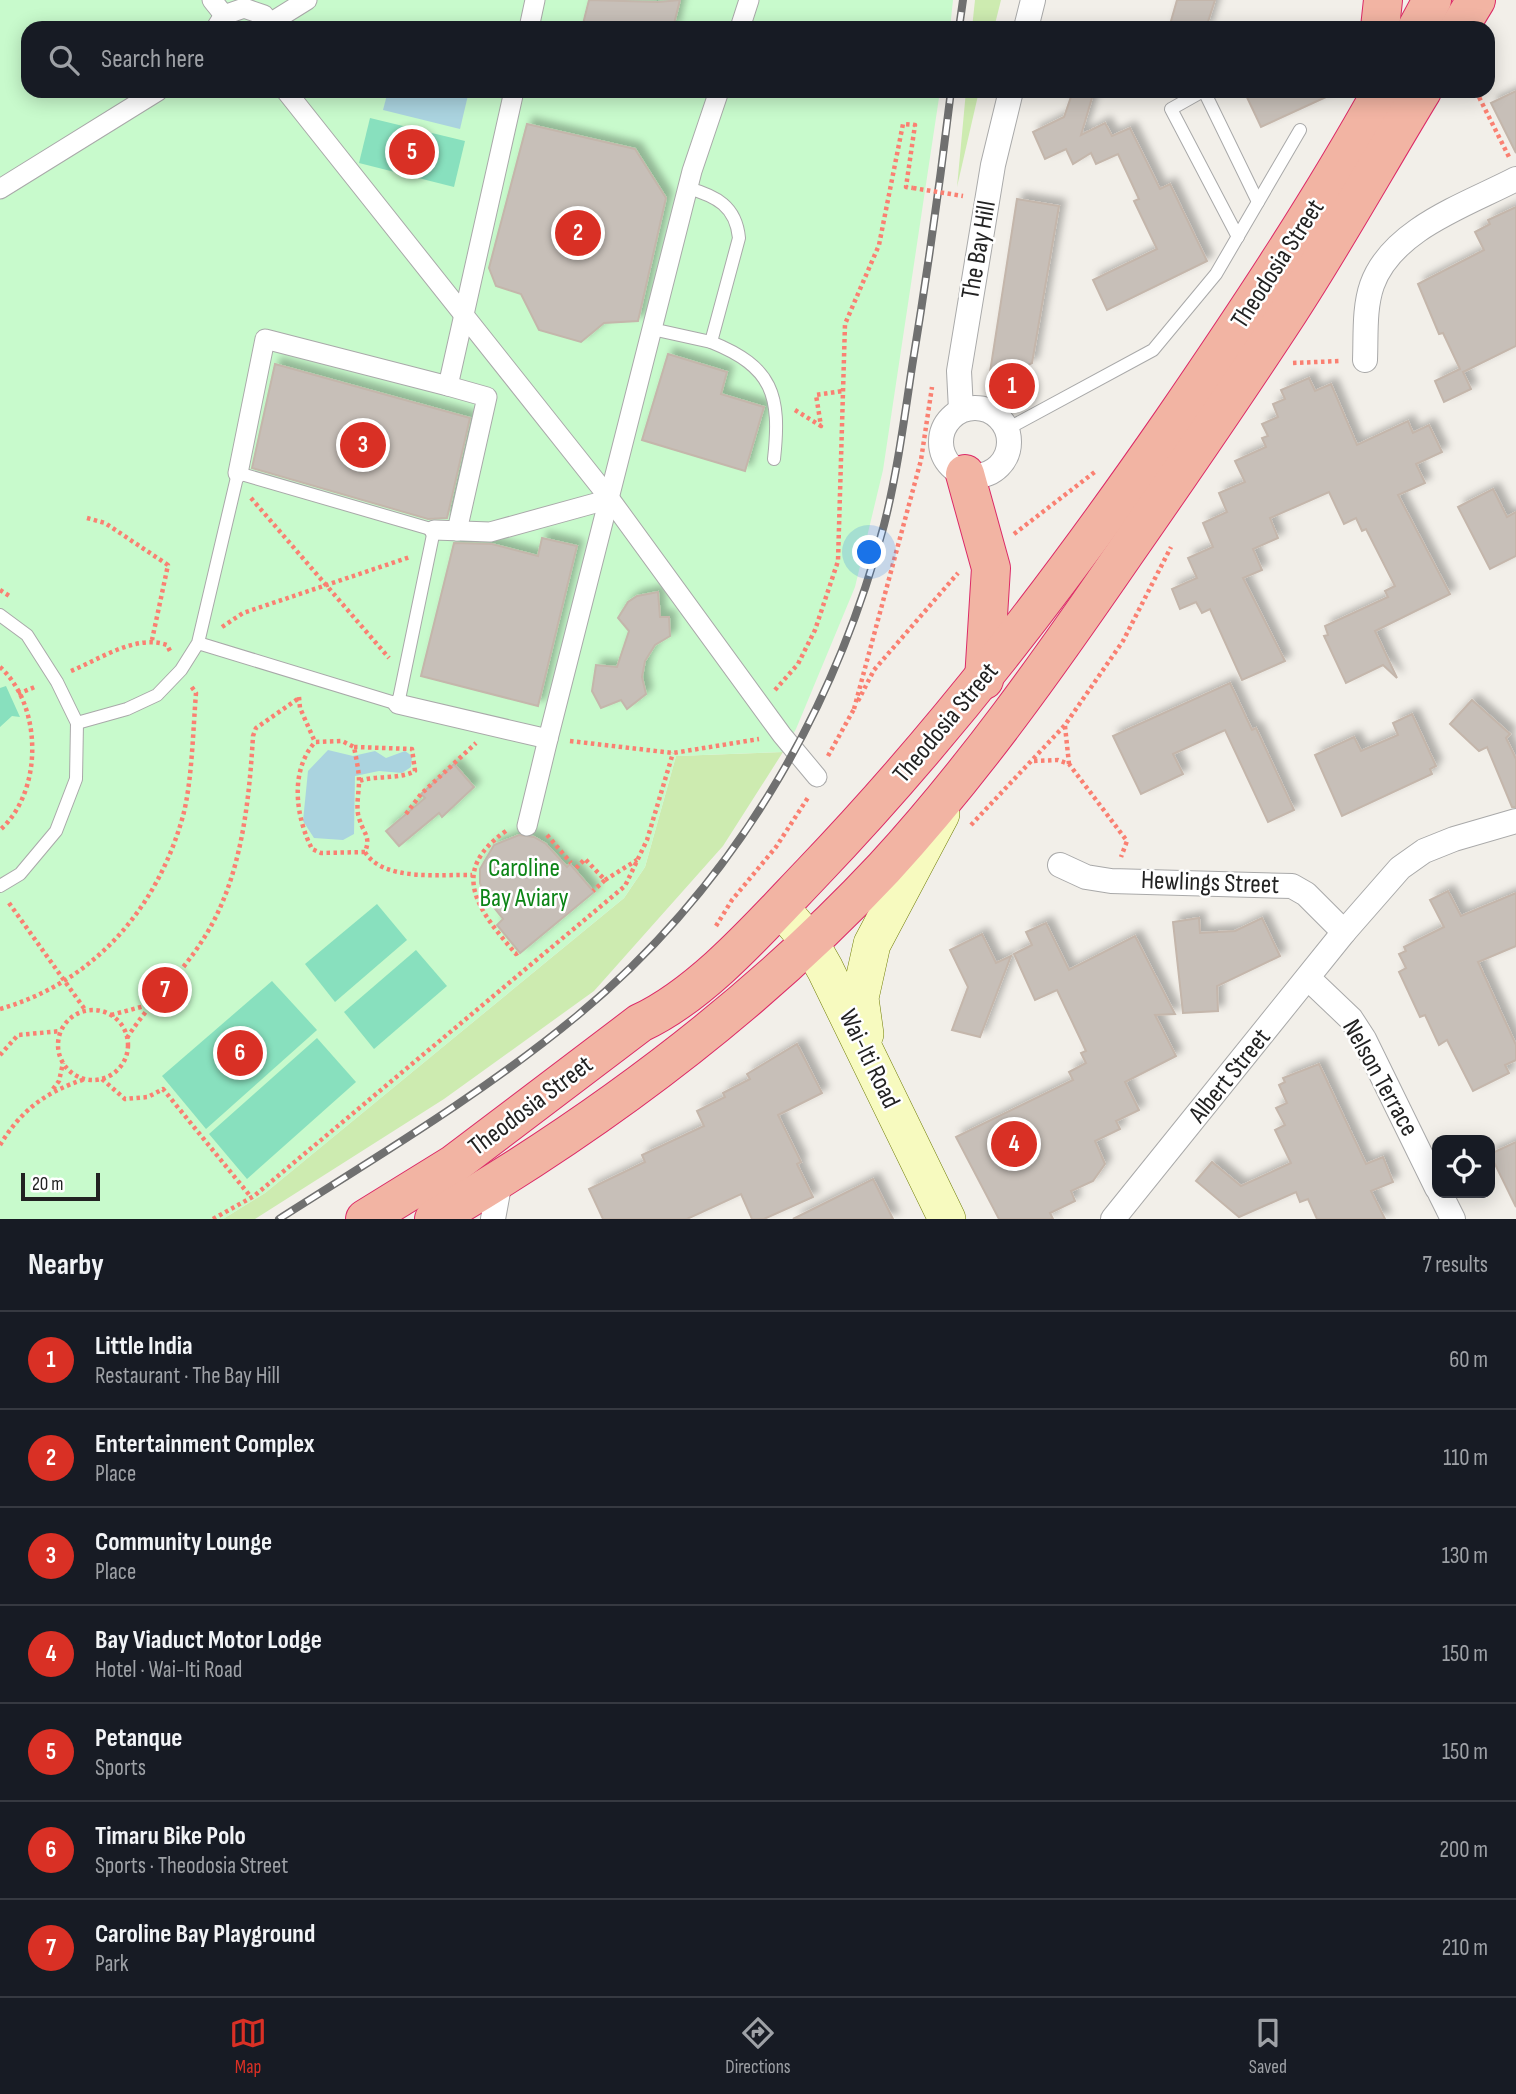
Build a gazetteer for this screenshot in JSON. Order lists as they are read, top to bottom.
{
  "streets": {
    "highway": ["Theodosia Street"],
    "main road": ["Wai-Iti Road"],
    "street": [
      "The Bay Hill",
      "Hewlings Street",
      "Albert Street",
      "Nelson Terrace"
    ]
  },
  "crossings": [
    ["Theodosia Street", "Wai-Iti Road"],
    ["Hewlings Street", "Albert Street"],
    ["Albert Street", "Nelson Terrace"]
  ],
  "parks": ["Caroline Bay Aviary"],
  "scale_bar": "20 m",
  "page": {
    "search": "Search here",
    "pins": [
      "5",
      "2",
      "1",
      "3",
      "7",
      "6",
      "4"
    ],
    "scale": "20 m",
    "heading": ["Nearby", "7 results"],
    "list": [
      {
        "mark": "1",
        "name": "Little India",
        "note": "Restaurant · The Bay Hill",
        "value": "60 m"
      },
      {
        "mark": "2",
        "name": "Entertainment Complex",
        "note": "Place",
        "value": "110 m"
      },
      {
        "mark": "3",
        "name": "Community Lounge",
        "note": "Place",
        "value": "130 m"
      },
      {
        "mark": "4",
        "name": "Bay Viaduct Motor Lodge",
        "note": "Hotel · Wai-Iti Road",
        "value": "150 m"
      },
      {
        "mark": "5",
        "name": "Petanque",
        "note": "Sports",
        "value": "150 m"
      },
      {
        "mark": "6",
        "name": "Timaru Bike Polo",
        "note": "Sports · Theodosia Street",
        "value": "200 m"
      },
      {
        "mark": "7",
        "name": "Caroline Bay Playground",
        "note": "Park",
        "value": "210 m"
      }
    ],
    "nav": ["Map", "Directions", "Saved"]
  }
}
